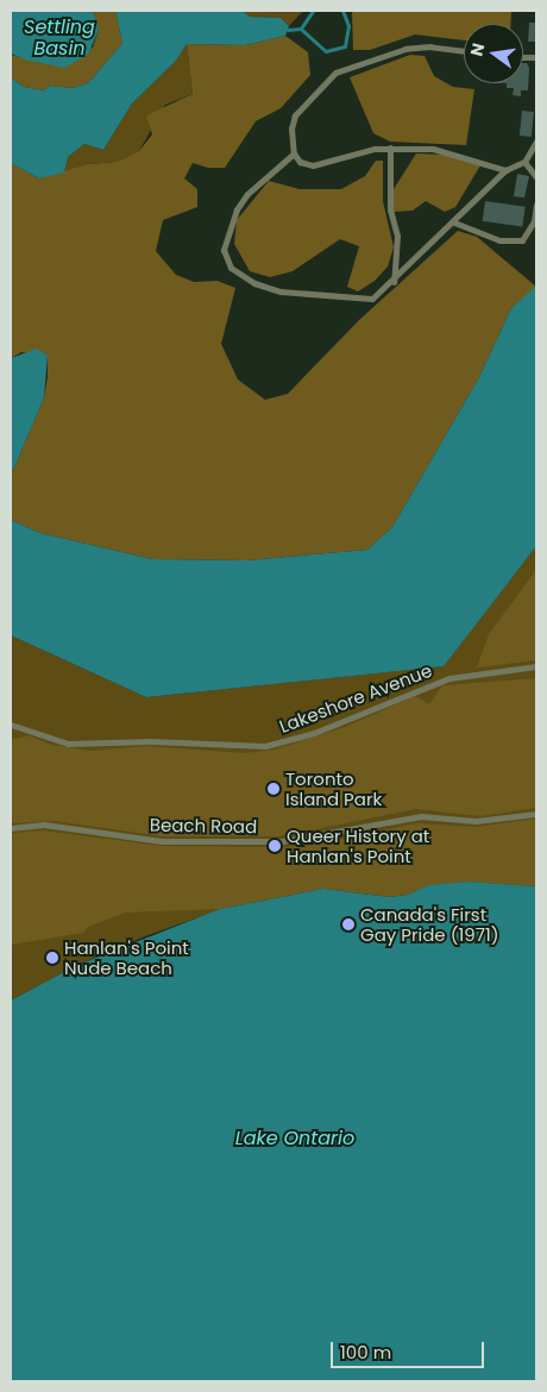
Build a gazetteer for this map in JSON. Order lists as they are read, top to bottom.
{
  "streets": {
    "lane": ["Lakeshore Avenue", "Beach Road"]
  },
  "water": ["Settling Basin", "Lake Ontario"],
  "places": [
    "Toronto Island Park",
    "Queer History at Hanlan's Point",
    "Canada's First Gay Pride (1971)",
    "Hanlan's Point Nude Beach"
  ],
  "scale_bar": "100 m",
  "north": "left"
}
